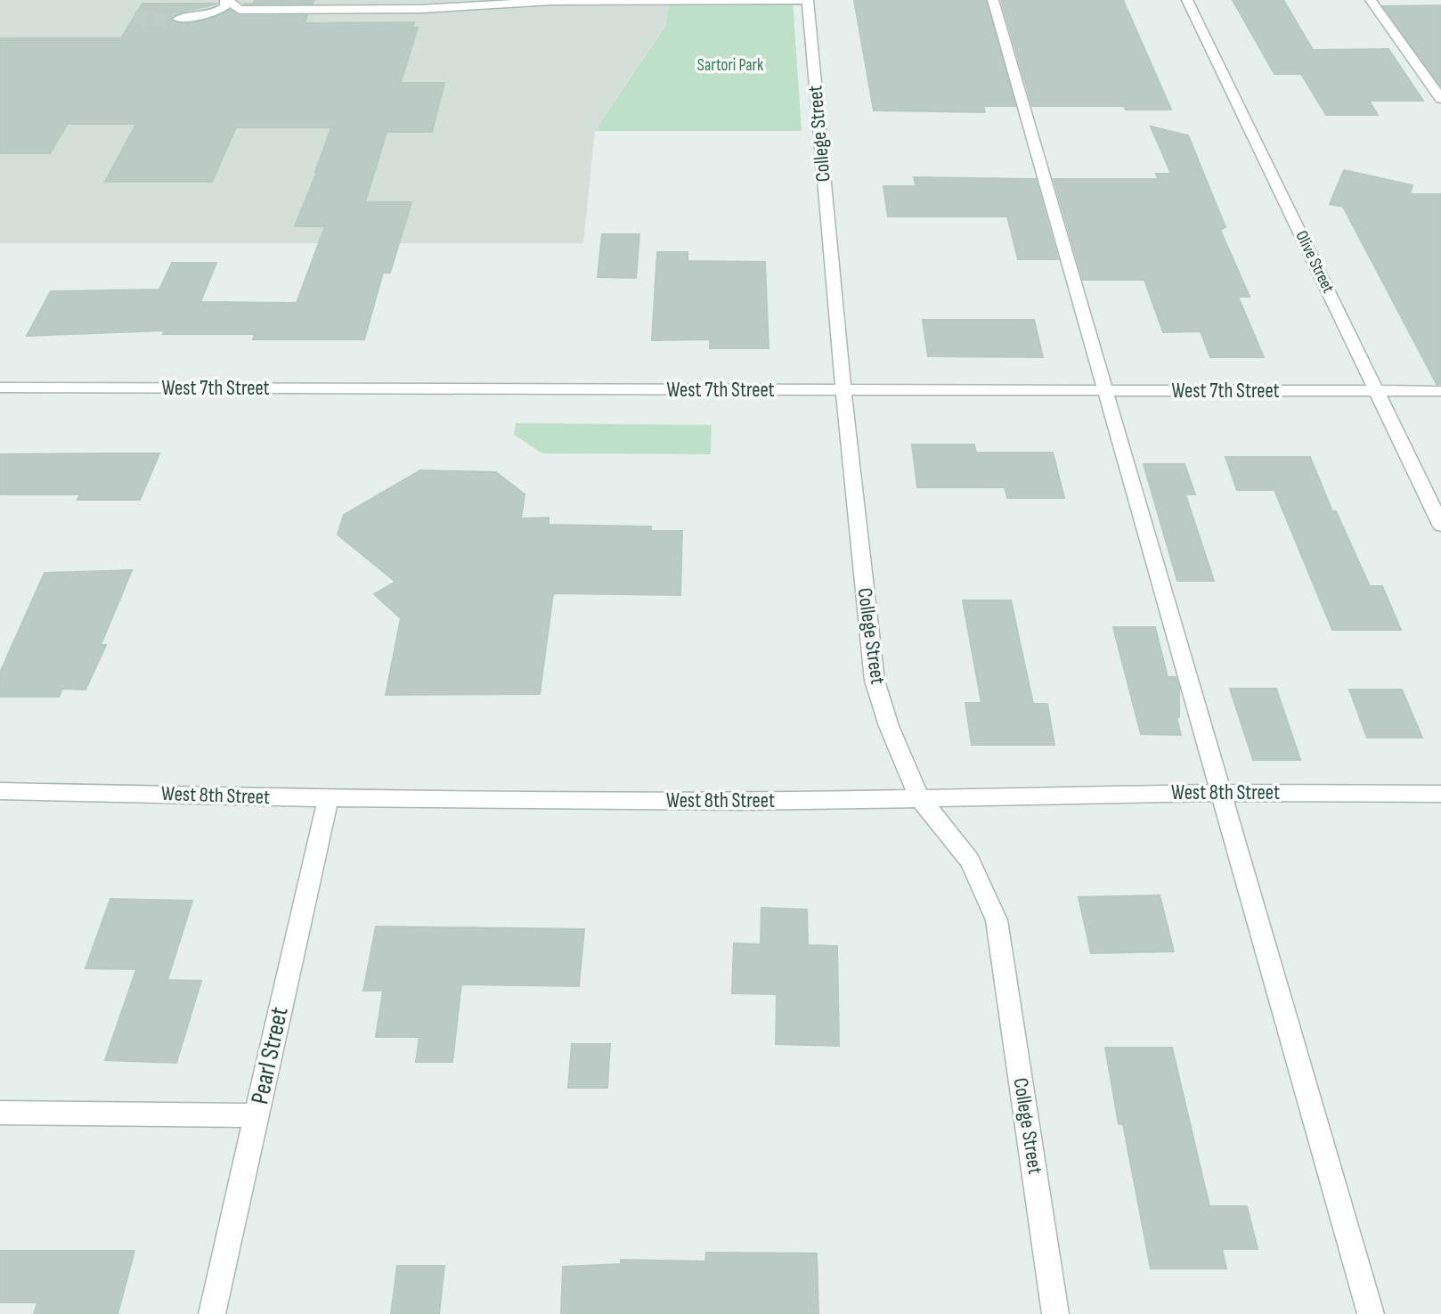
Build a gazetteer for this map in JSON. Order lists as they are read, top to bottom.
{
  "streets": {
    "street": [
      "College Street",
      "Olive Street",
      "West 7th Street",
      "West 8th Street",
      "Pearl Street"
    ]
  },
  "crossings": [
    ["College Street", "West 7th Street"],
    ["College Street", "West 8th Street"],
    ["Olive Street", "West 7th Street"],
    ["West 8th Street", "Pearl Street"]
  ],
  "parks": ["Sartori Park"]
}
